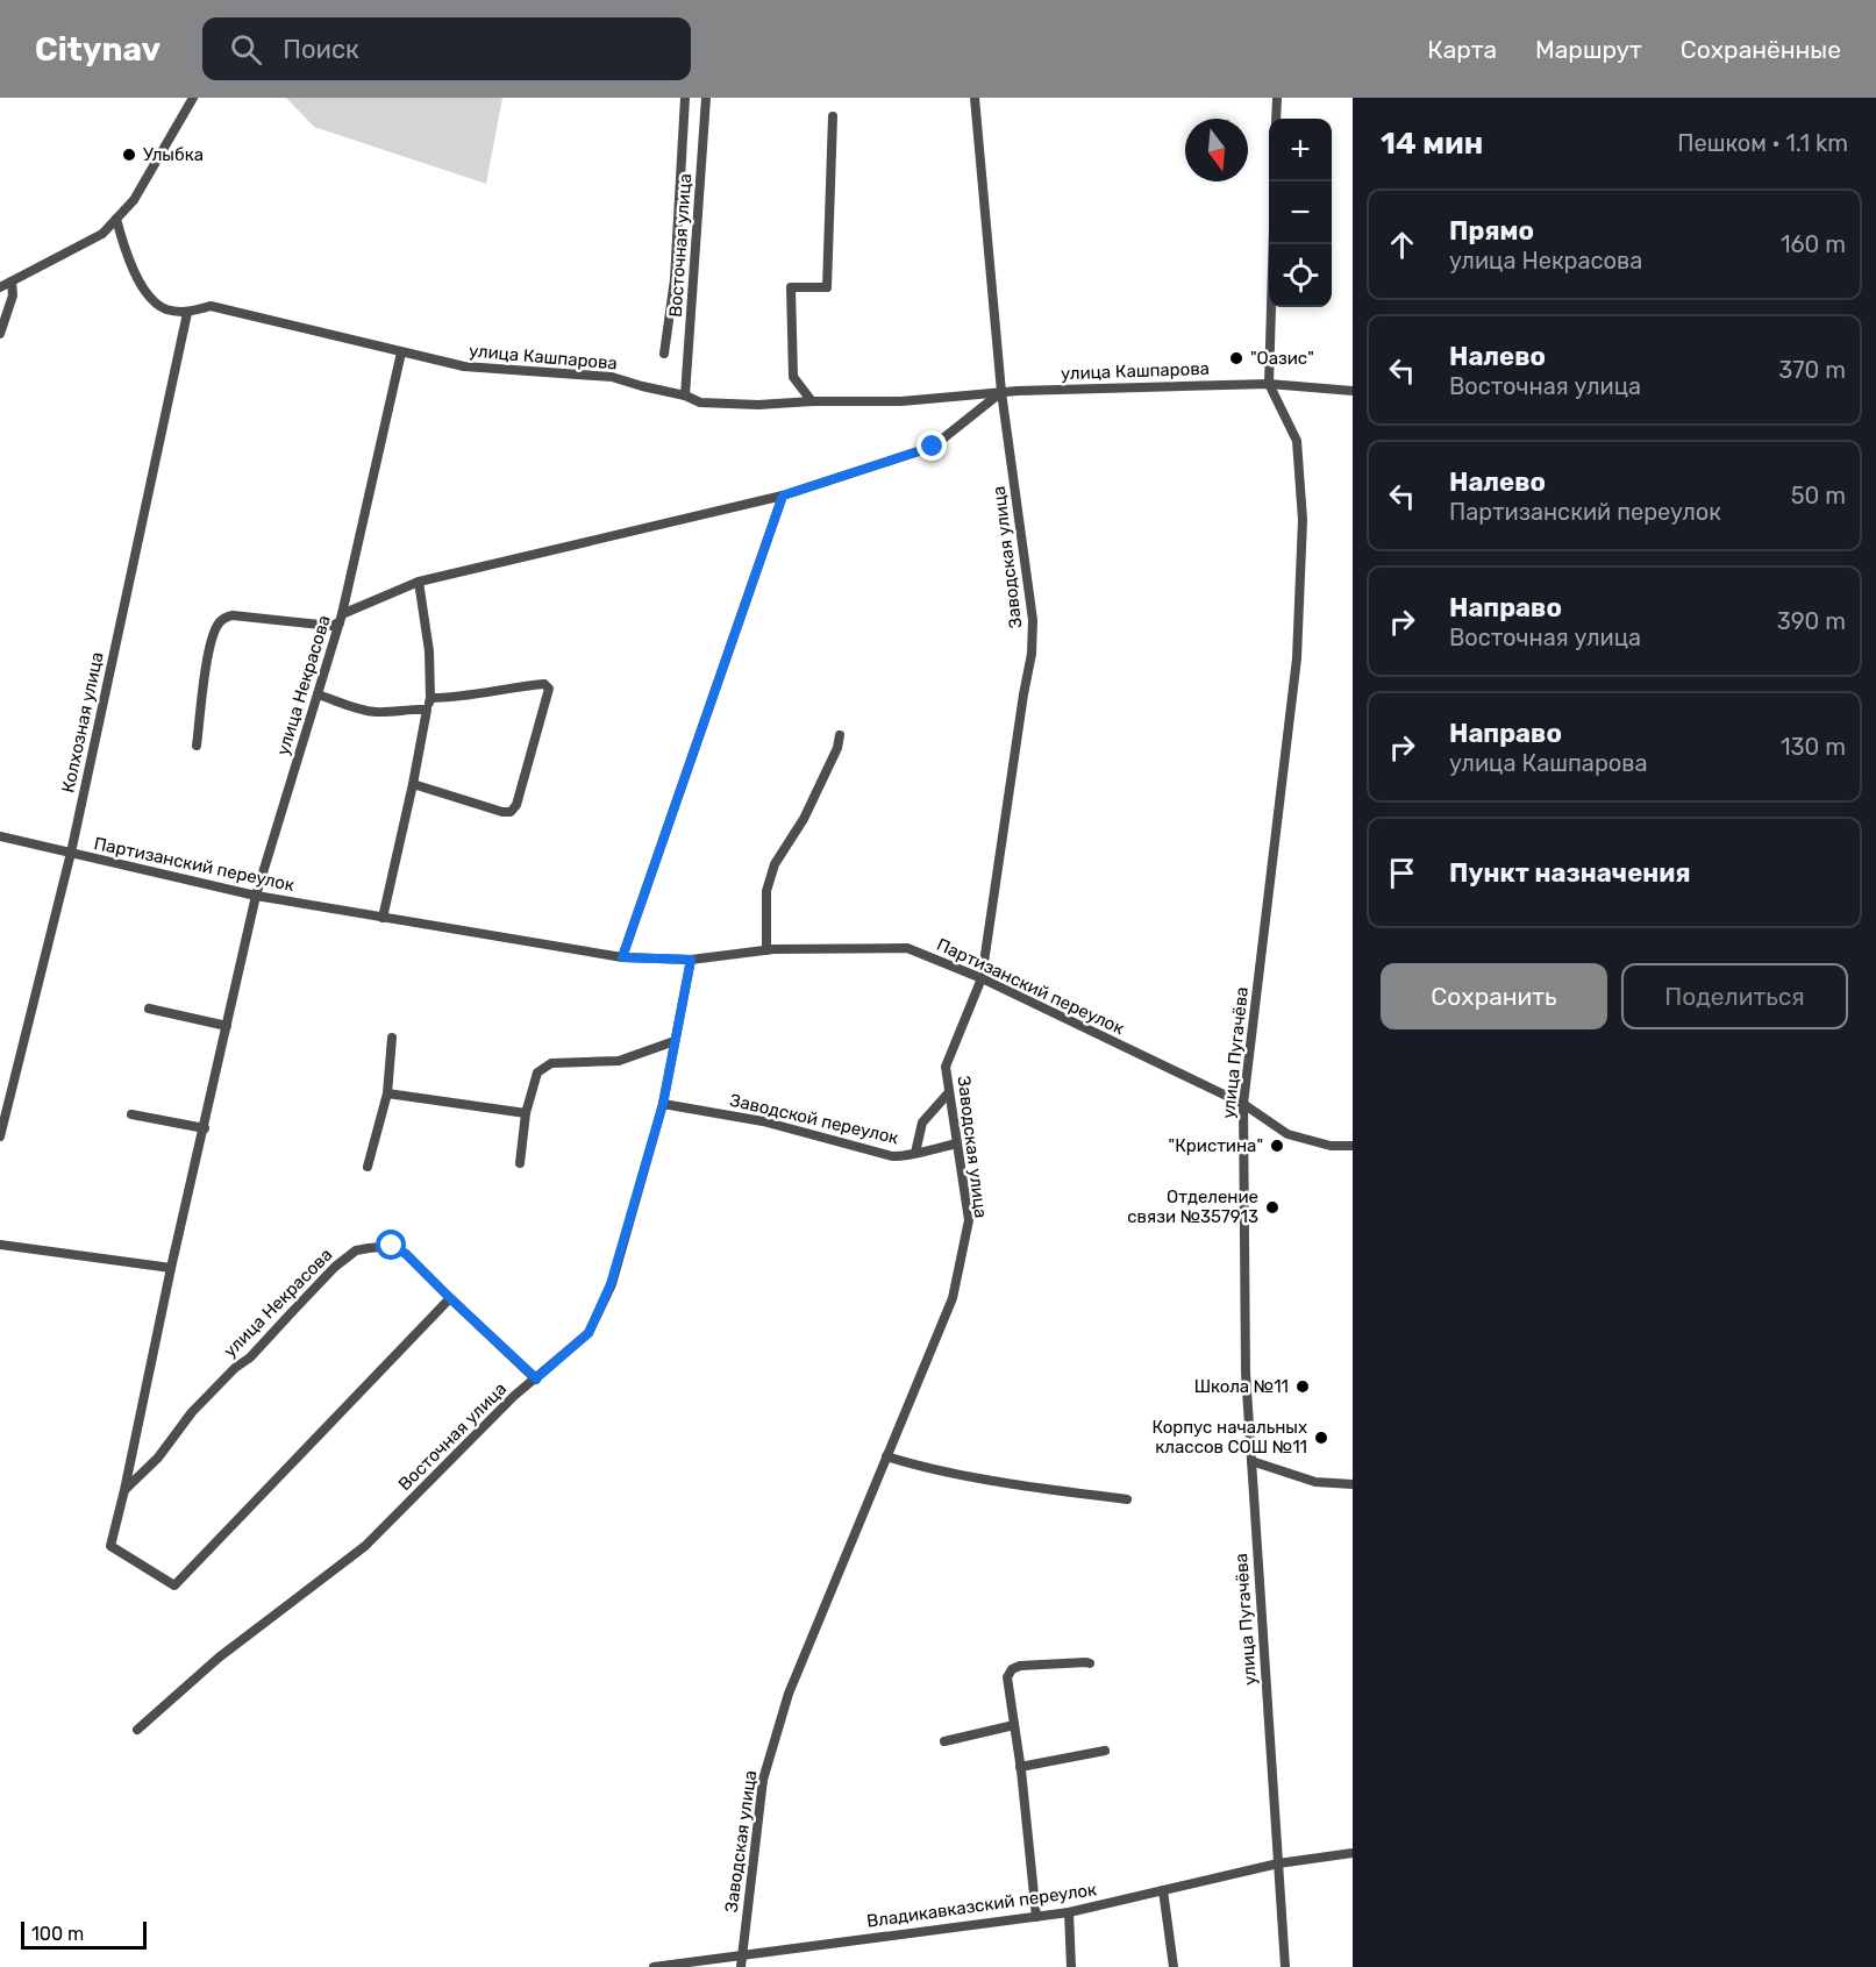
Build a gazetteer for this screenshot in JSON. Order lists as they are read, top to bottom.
{
  "streets": {
    "street": [
      "Восточная улица",
      "улица Кашпарова",
      "Заводская улица",
      "улица Некрасова",
      "Колхозная улица",
      "Партизанский переулок",
      "улица Пугачёва",
      "Заводской переулок",
      "Владикавказский переулок"
    ]
  },
  "crossings": [
    ["Восточная улица", "улица Кашпарова"],
    ["Восточная улица", "улица Некрасова"],
    ["Восточная улица", "Партизанский переулок"],
    ["Восточная улица", "Заводской переулок"],
    ["улица Кашпарова", "Заводская улица"],
    ["улица Кашпарова", "улица Некрасова"],
    ["улица Кашпарова", "Колхозная улица"],
    ["улица Кашпарова", "улица Пугачёва"],
    ["Заводская улица", "Партизанский переулок"],
    ["Заводская улица", "Заводской переулок"],
    ["Заводская улица", "Владикавказский переулок"],
    ["улица Некрасова", "Партизанский переулок"],
    ["Колхозная улица", "Партизанский переулок"],
    ["Партизанский переулок", "улица Пугачёва"],
    ["улица Пугачёва", "Владикавказский переулок"]
  ],
  "places": [
    "Улыбка",
    "\"Оазис\"",
    "\"Кристина\"",
    "Отделение связи №357913",
    "Школа №11",
    "Корпус начальных классов СОШ №11"
  ],
  "scale_bar": "100 m",
  "north": "bottom",
  "page": {
    "header": "Citynav",
    "search": "Поиск",
    "nav": ["Карта", "Маршрут", "Сохранённые"],
    "heading": ["14 мин", "Пешком · 1.1 km"],
    "map_buttons": ["+", "−"],
    "list": [
      ["Прямо", "улица Некрасова", "160 m"],
      ["Налево", "Восточная улица", "370 m"],
      ["Налево", "Партизанский переулок", "50 m"],
      ["Направо", "Восточная улица", "390 m"],
      ["Направо", "улица Кашпарова", "130 m"],
      "Пункт назначения"
    ],
    "buttons": ["Сохранить", "Поделиться"],
    "scale": "100 m"
  }
}
